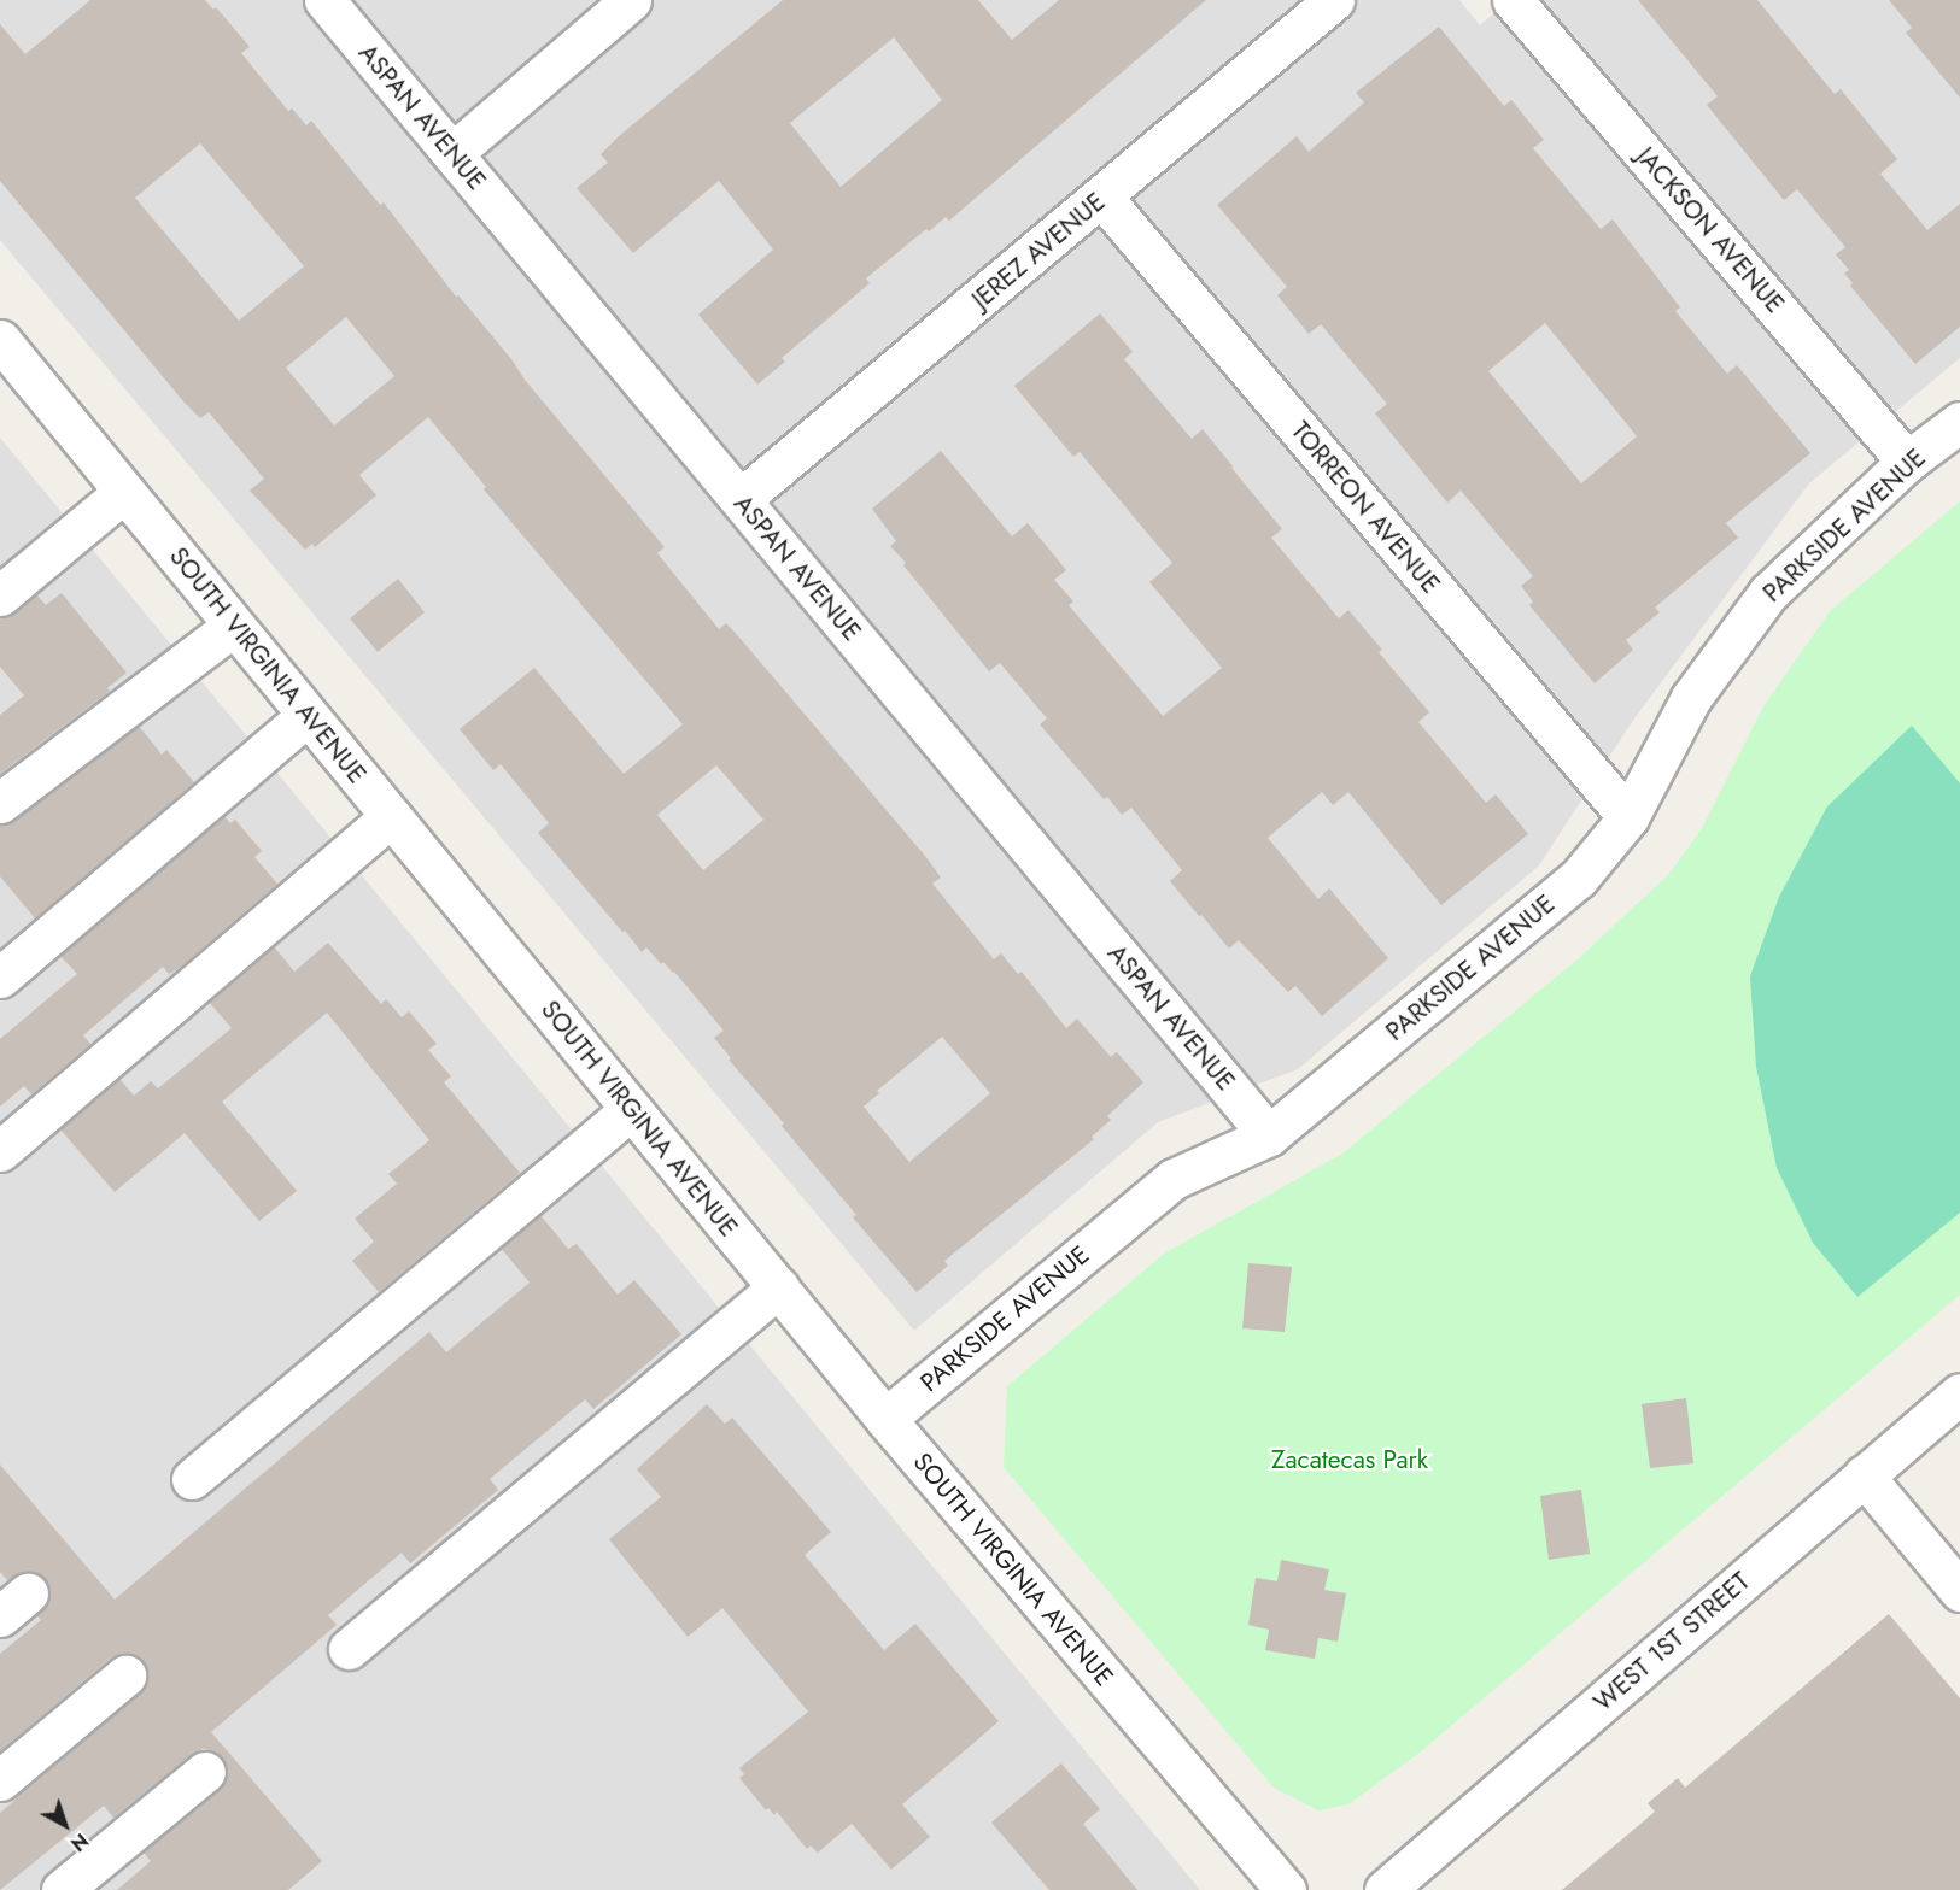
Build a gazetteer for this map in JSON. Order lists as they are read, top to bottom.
{
  "streets": {
    "street": [
      "ASPAN AVENUE",
      "JACKSON AVENUE",
      "JEREZ AVENUE",
      "TORREON AVENUE",
      "PARKSIDE AVENUE",
      "SOUTH VIRGINIA AVENUE",
      "WEST 1ST STREET"
    ]
  },
  "crossings": [
    ["ASPAN AVENUE", "JEREZ AVENUE"],
    ["ASPAN AVENUE", "PARKSIDE AVENUE"],
    ["JACKSON AVENUE", "PARKSIDE AVENUE"],
    ["JEREZ AVENUE", "TORREON AVENUE"],
    ["TORREON AVENUE", "PARKSIDE AVENUE"],
    ["PARKSIDE AVENUE", "SOUTH VIRGINIA AVENUE"]
  ],
  "parks": ["Zacatecas Park"],
  "north": "bottom right"
}
